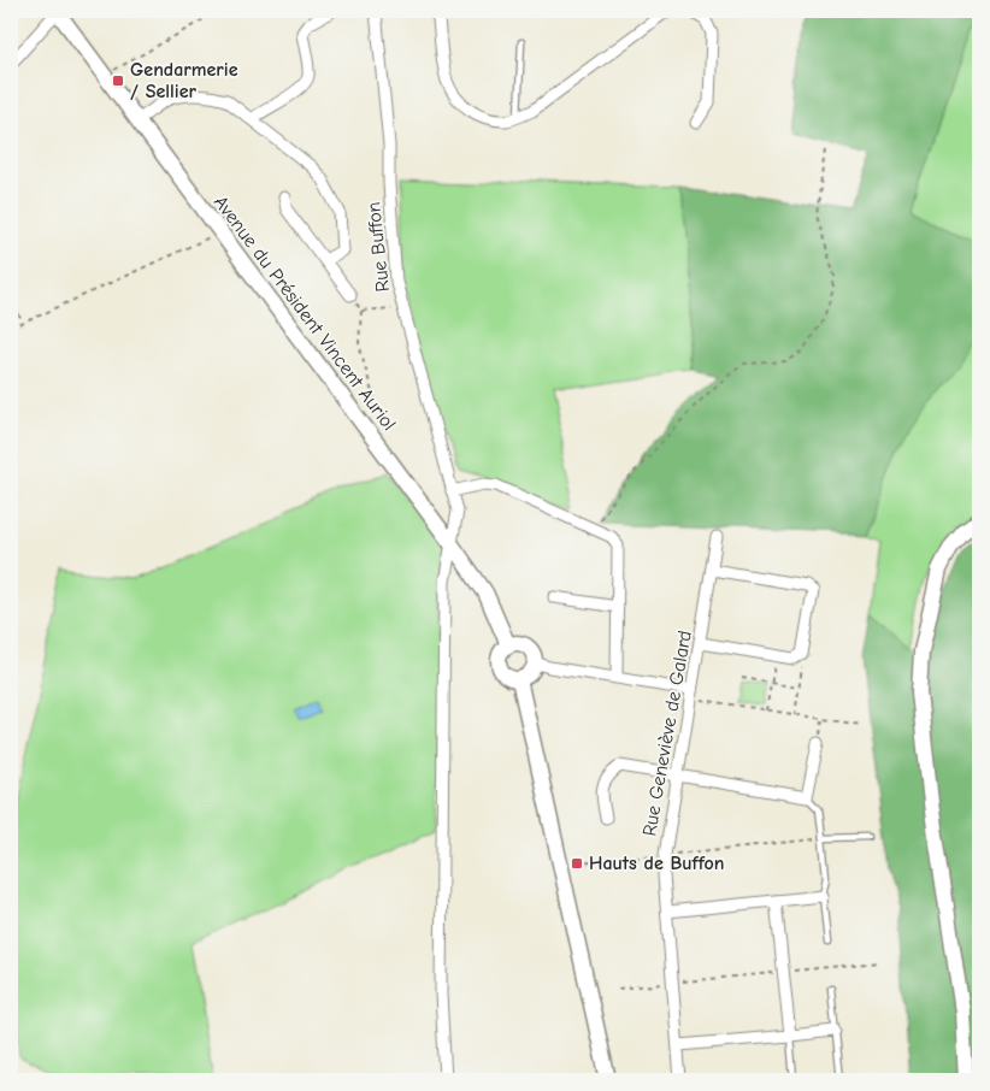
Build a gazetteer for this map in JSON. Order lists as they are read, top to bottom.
{
  "streets": {
    "main road": ["Avenue du Président Vincent Auriol"],
    "street": ["Rue Buffon", "Rue Geneviève de Galard"]
  },
  "crossings": [
    ["Rue Buffon", "Avenue du Président Vincent Auriol"]
  ],
  "places": {
    "transit": ["Gendarmerie / Sellier", "Hauts de Buffon"]
  }
}
